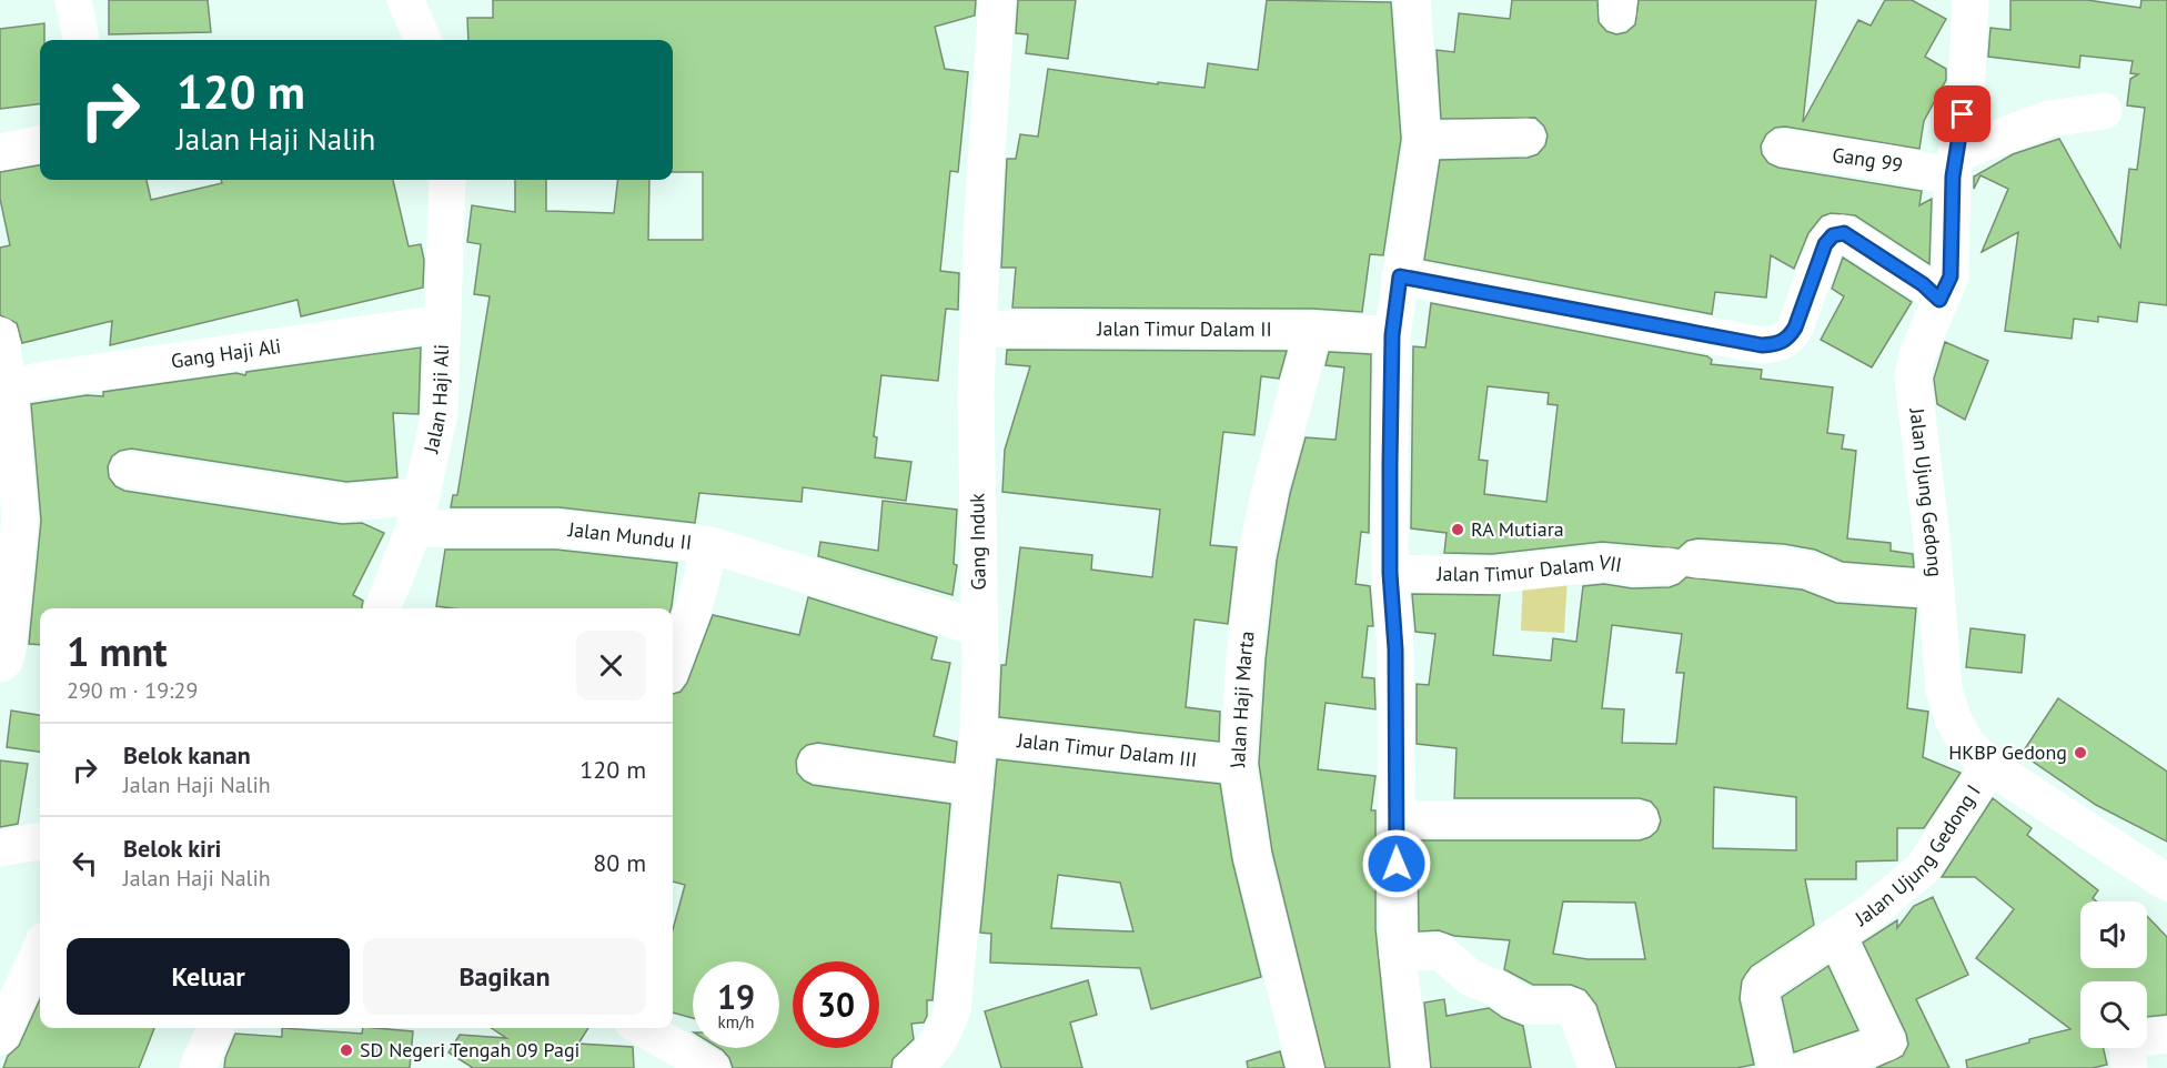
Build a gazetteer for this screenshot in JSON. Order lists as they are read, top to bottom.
{
  "streets": {
    "street": [
      "Gang 99",
      "Jalan Timur Dalam II",
      "Gang Haji Ali",
      "Jalan Haji Ali",
      "Jalan Ujung Gedong",
      "Jalan Mundu II",
      "Gang Induk",
      "Jalan Timur Dalam VII",
      "Jalan Haji Marta",
      "Jalan Timur Dalam III",
      "Jalan Ujung Gedong I"
    ]
  },
  "crossings": [
    ["Gang 99", "Jalan Ujung Gedong"],
    ["Jalan Timur Dalam II", "Gang Induk"],
    ["Jalan Timur Dalam II", "Jalan Haji Marta"],
    ["Gang Haji Ali", "Jalan Haji Ali"],
    ["Jalan Haji Ali", "Jalan Mundu II"],
    ["Jalan Ujung Gedong", "Jalan Timur Dalam VII"],
    ["Jalan Ujung Gedong", "Jalan Ujung Gedong I"],
    ["Gang Induk", "Jalan Timur Dalam III"],
    ["Jalan Haji Marta", "Jalan Timur Dalam III"]
  ],
  "places": ["RA Mutiara", "HKBP Gedong", "SD Negeri Tengah 09 Pagi"],
  "page": {
    "turn": ["120 m", "Jalan Haji Nalih"],
    "heading": ["1 mnt", "290 m · 19:29"],
    "list": [
      {
        "name": "Belok kanan",
        "note": "Jalan Haji Nalih",
        "value": "120 m"
      },
      {
        "name": "Belok kiri",
        "note": "Jalan Haji Nalih",
        "value": "80 m"
      }
    ],
    "buttons": ["Keluar", "Bagikan"],
    "speed": "19 km/h",
    "limit": "30"
  }
}
